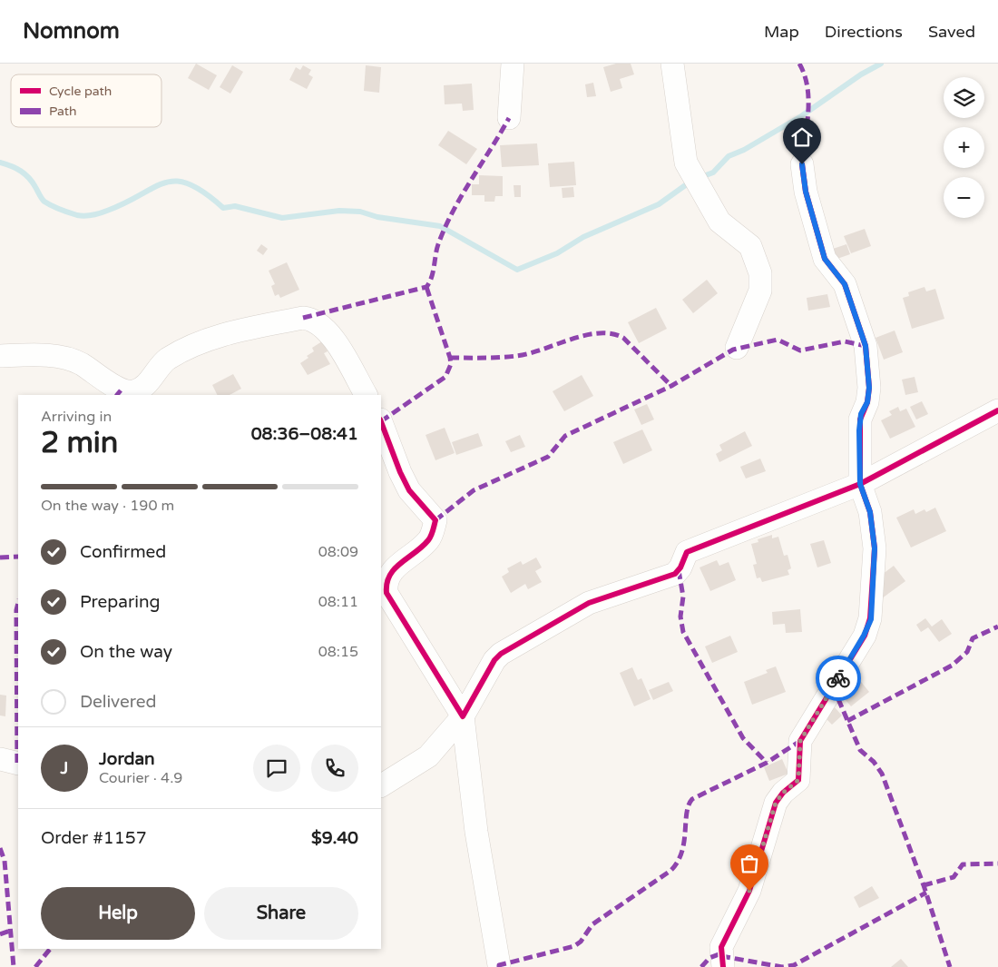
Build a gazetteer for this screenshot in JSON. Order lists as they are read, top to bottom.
{
  "legend": ["Cycle path", "Path"],
  "page": {
    "header": "Nomnom",
    "nav": ["Map", "Directions", "Saved"],
    "map_buttons": ["+", "−"],
    "heading": ["2 min", "Arriving in", "08:36–08:41"],
    "panel": [
      "Jordan",
      "Courier · 4.9",
      "Order #1157",
      "$9.40"
    ],
    "bar": "On the way · 190 m",
    "list": [
      ["Confirmed", "08:09"],
      ["Preparing", "08:11"],
      ["On the way", "08:15"],
      "Delivered"
    ],
    "round": "J",
    "buttons": ["Help", "Share"]
  }
}
